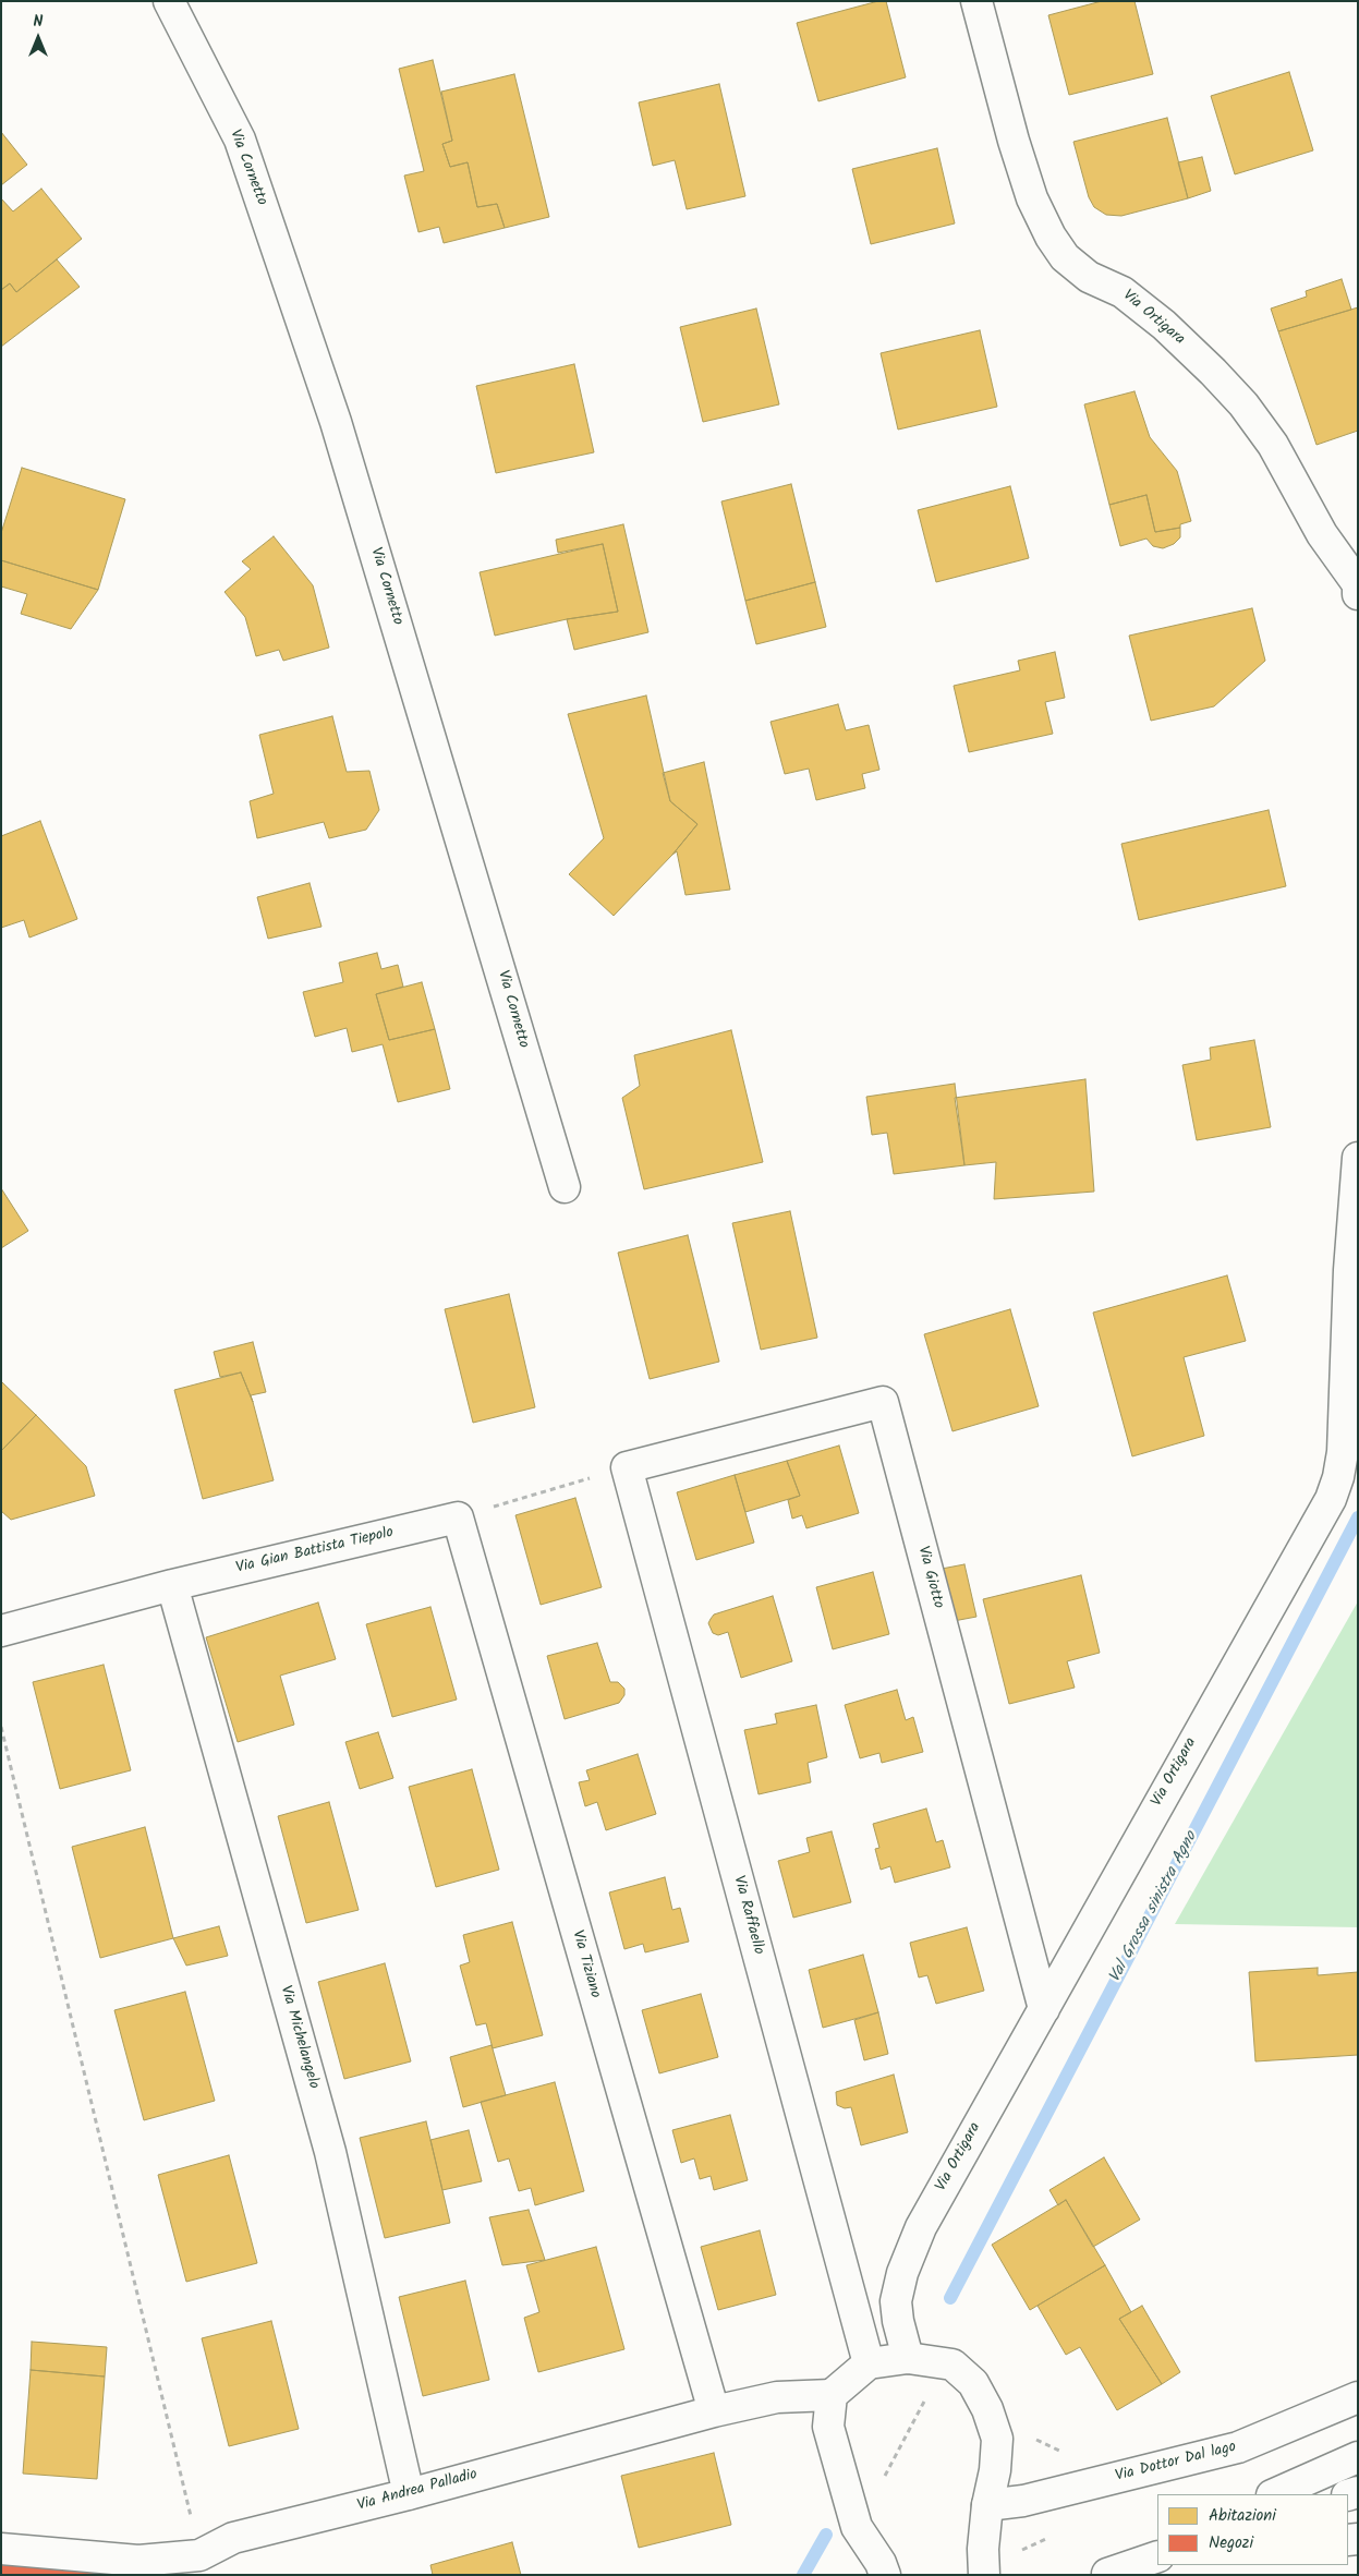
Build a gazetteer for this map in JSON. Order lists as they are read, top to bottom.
{
  "streets": {
    "main road": [
      "Via Cornetto",
      "Via Ortigara",
      "Via Gian Battista Tiepolo",
      "Via Giotto",
      "Via Raffaello",
      "Via Tiziano",
      "Via Michelangelo",
      "Via Dottor Dal lago",
      "Via Andrea Palladio"
    ]
  },
  "crossings": [
    ["Via Ortigara", "Via Giotto"],
    ["Via Gian Battista Tiepolo", "Via Tiziano"],
    ["Via Gian Battista Tiepolo", "Via Michelangelo"],
    ["Via Giotto", "Via Raffaello"],
    ["Via Tiziano", "Via Andrea Palladio"],
    ["Via Michelangelo", "Via Andrea Palladio"]
  ],
  "water": ["Val Grossa sinistra Agno"],
  "legend": ["Abitazioni", "Negozi"],
  "north": "top"
}
